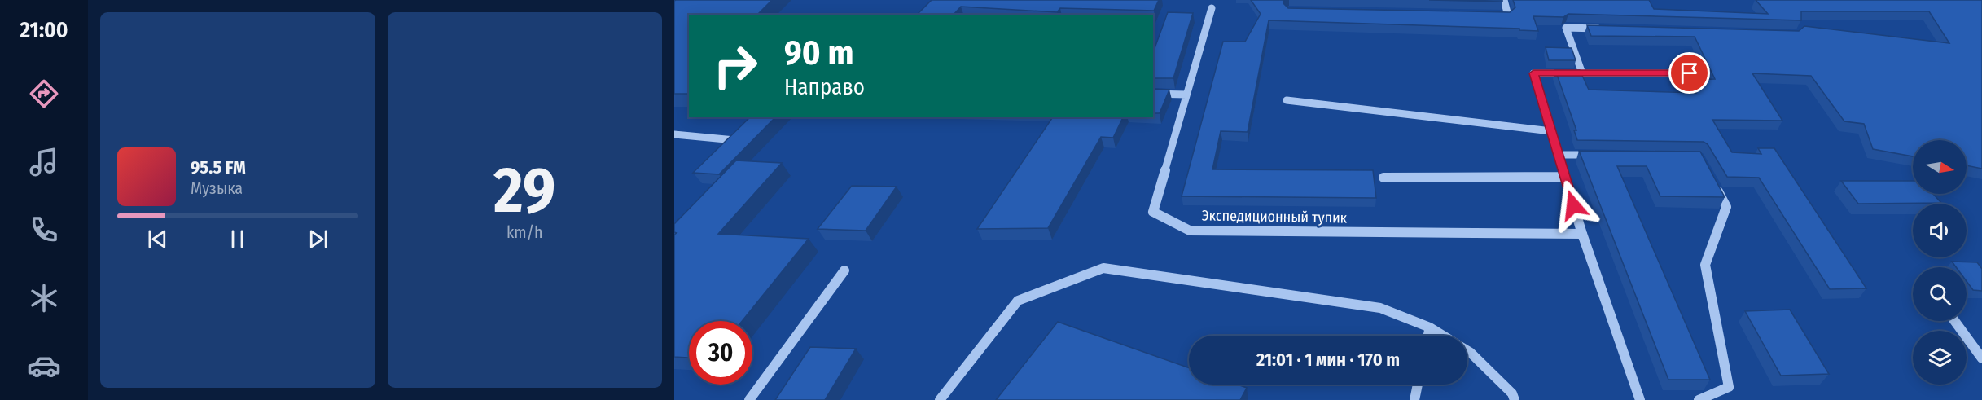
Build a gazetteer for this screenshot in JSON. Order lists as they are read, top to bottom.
{
  "streets": {
    "street": ["Экспедиционный тупик"]
  },
  "north": "right",
  "page": {
    "tabs": "21:00",
    "tile": ["29", "km/h"],
    "turn": ["90 m", "Направо"],
    "song": ["95.5 FM", "Музыка"],
    "limit": "30",
    "trip": "21:01 · 1 мин · 170 m"
  }
}
